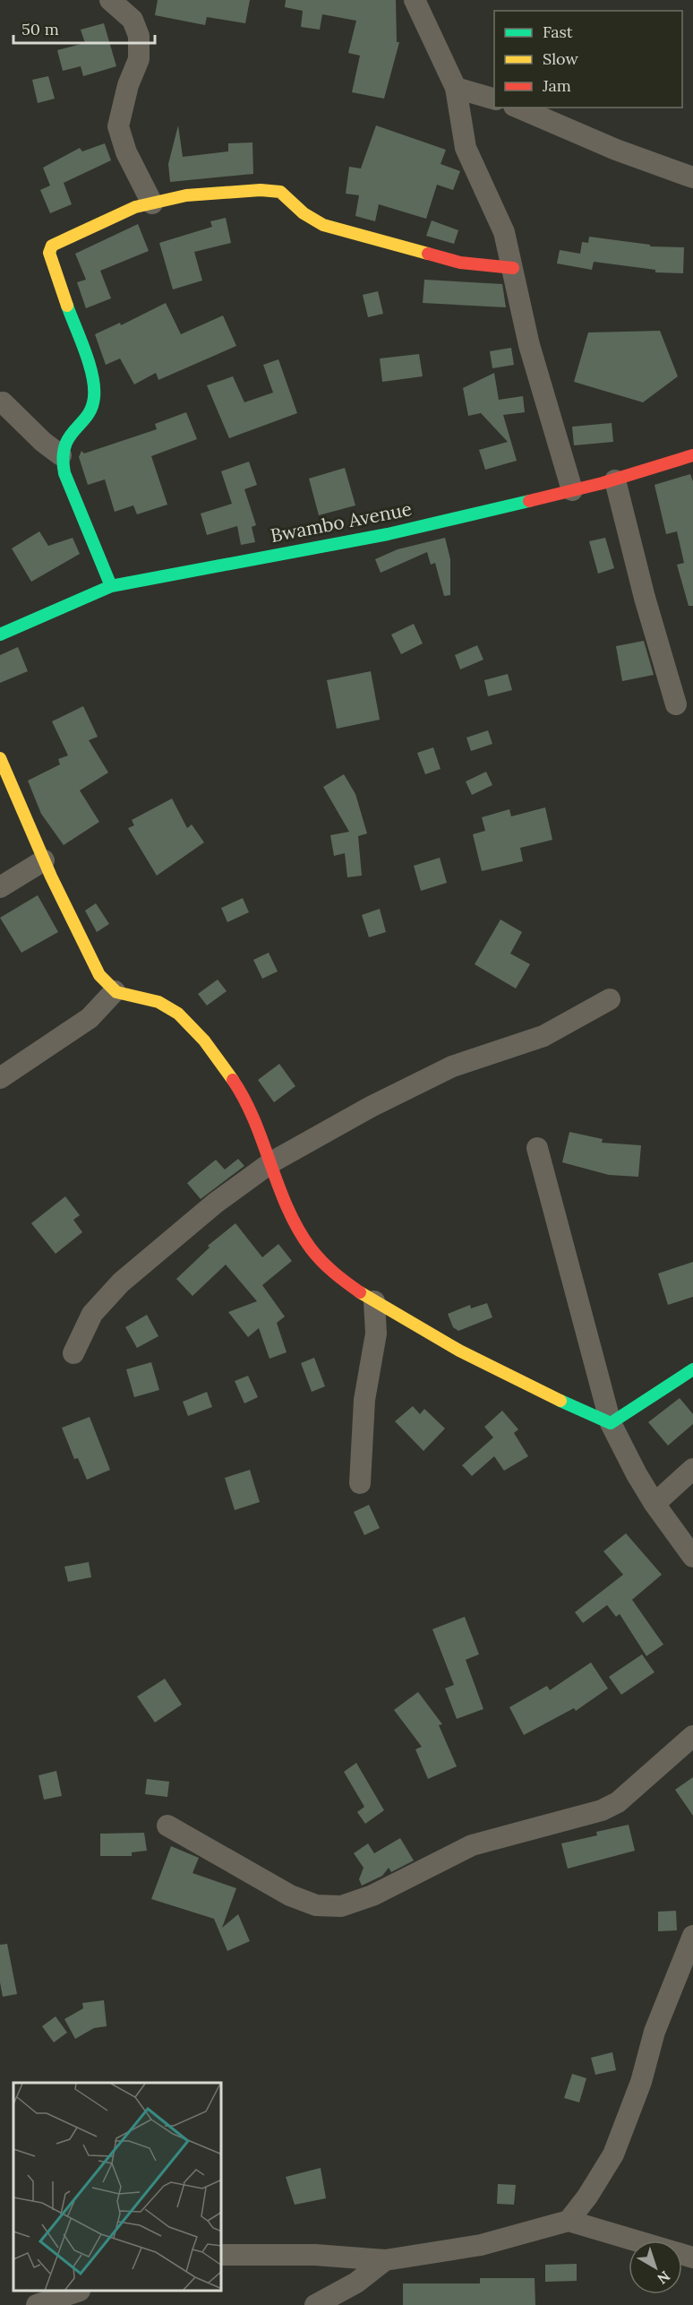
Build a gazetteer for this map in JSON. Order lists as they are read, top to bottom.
{
  "streets": {
    "street": ["Bwambo Avenue"]
  },
  "legend": ["Fast", "Slow", "Jam"],
  "scale_bar": "50 m",
  "north": "bottom right"
}
